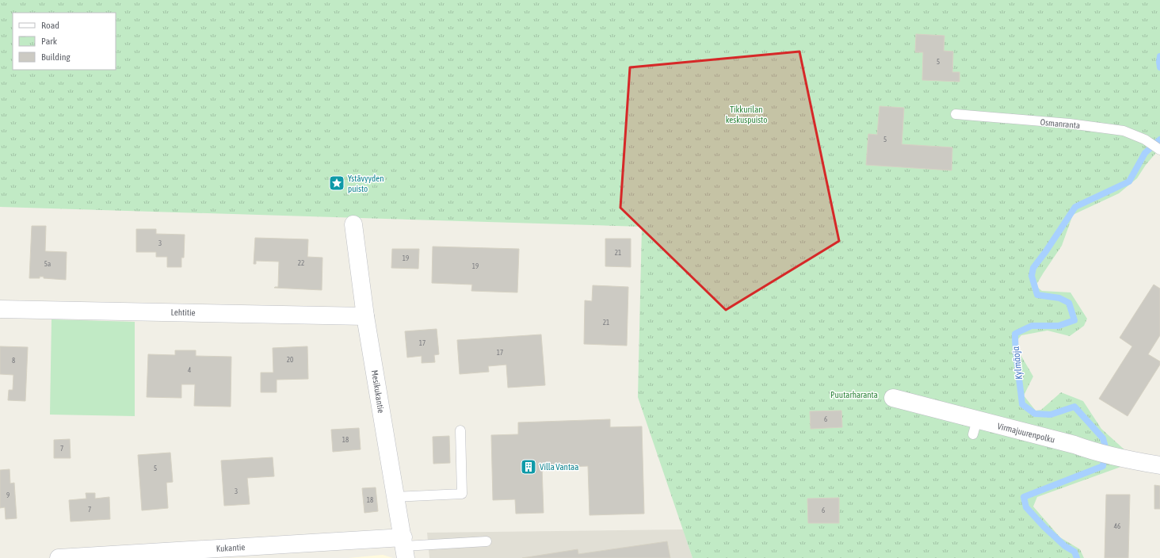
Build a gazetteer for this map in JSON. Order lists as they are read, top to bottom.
{
  "streets": {
    "street": [
      "Lehtitie",
      "Mesikukantie",
      "Virmajuurenpolku",
      "Kukantie"
    ],
    "lane": ["Osmanranta"]
  },
  "crossings": [
    ["Lehtitie", "Mesikukantie"],
    ["Mesikukantie", "Kukantie"]
  ],
  "water": ["Kylmäoja"],
  "parks": ["Tikkurilan keskuspuisto", "Puutarharanta"],
  "places": {
    "place": ["Ystävyyden puisto"],
    "building": ["Villa Vantaa"]
  },
  "house_numbers": [
    "5",
    "5",
    "3",
    "21",
    "19",
    "22",
    "5a",
    "19",
    "21",
    "17",
    "17",
    "20",
    "8",
    "4",
    "6",
    "18",
    "7",
    "5",
    "3",
    "9",
    "18",
    "7",
    "6",
    "46"
  ],
  "legend": ["Road", "Park", "Building"]
}
